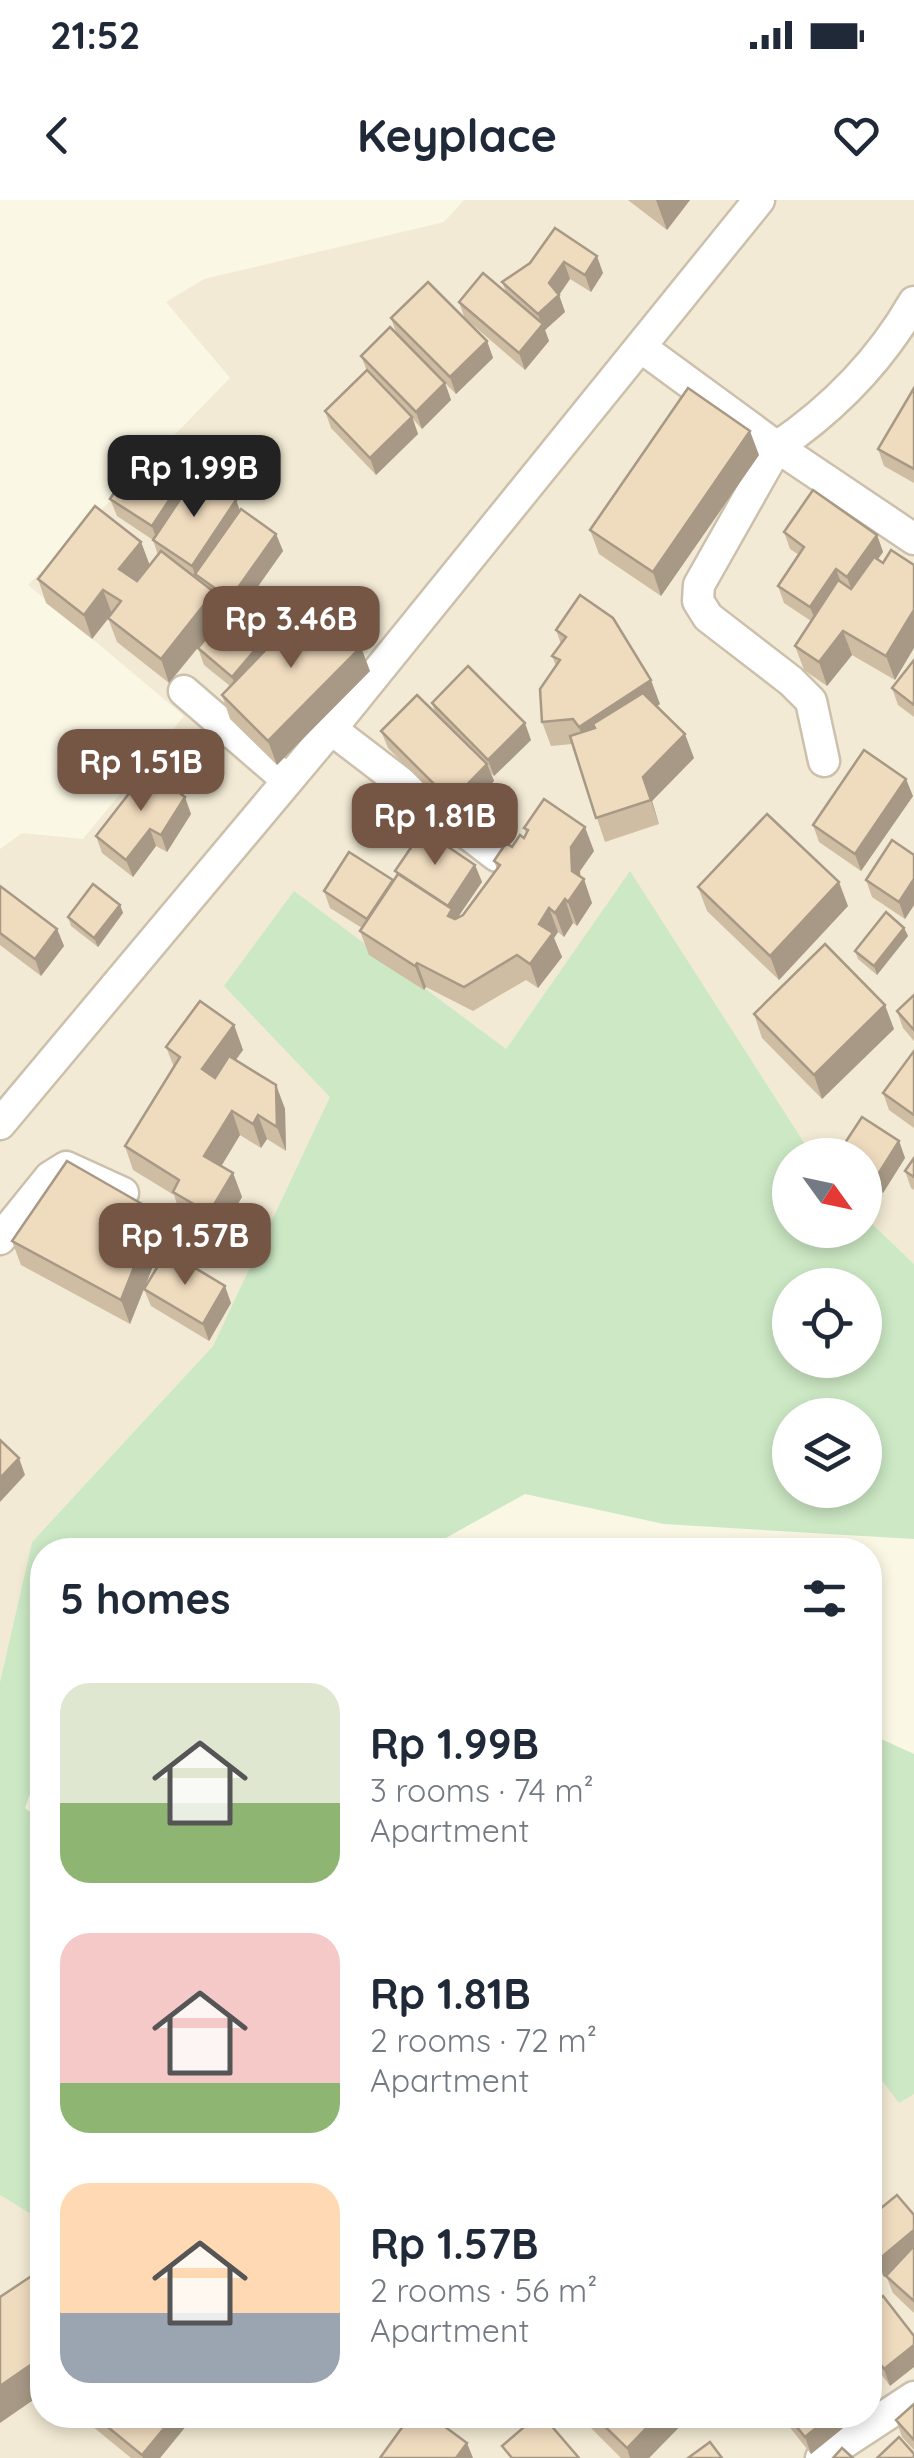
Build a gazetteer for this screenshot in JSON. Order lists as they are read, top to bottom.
{
  "north": "bottom right",
  "page": {
    "status": "21:52",
    "header": "Keyplace",
    "price": [
      "Rp 1.99B",
      "Rp 3.46B",
      "Rp 1.51B",
      "Rp 1.81B",
      "Rp 1.57B"
    ],
    "heading": "5 homes",
    "list": [
      {
        "name": "Rp 1.99B",
        "note": "3 rooms · 74 m² · Apartment"
      },
      {
        "name": "Rp 1.81B",
        "note": "2 rooms · 72 m² · Apartment"
      },
      {
        "name": "Rp 1.57B",
        "note": "2 rooms · 56 m² · Apartment"
      }
    ]
  }
}
